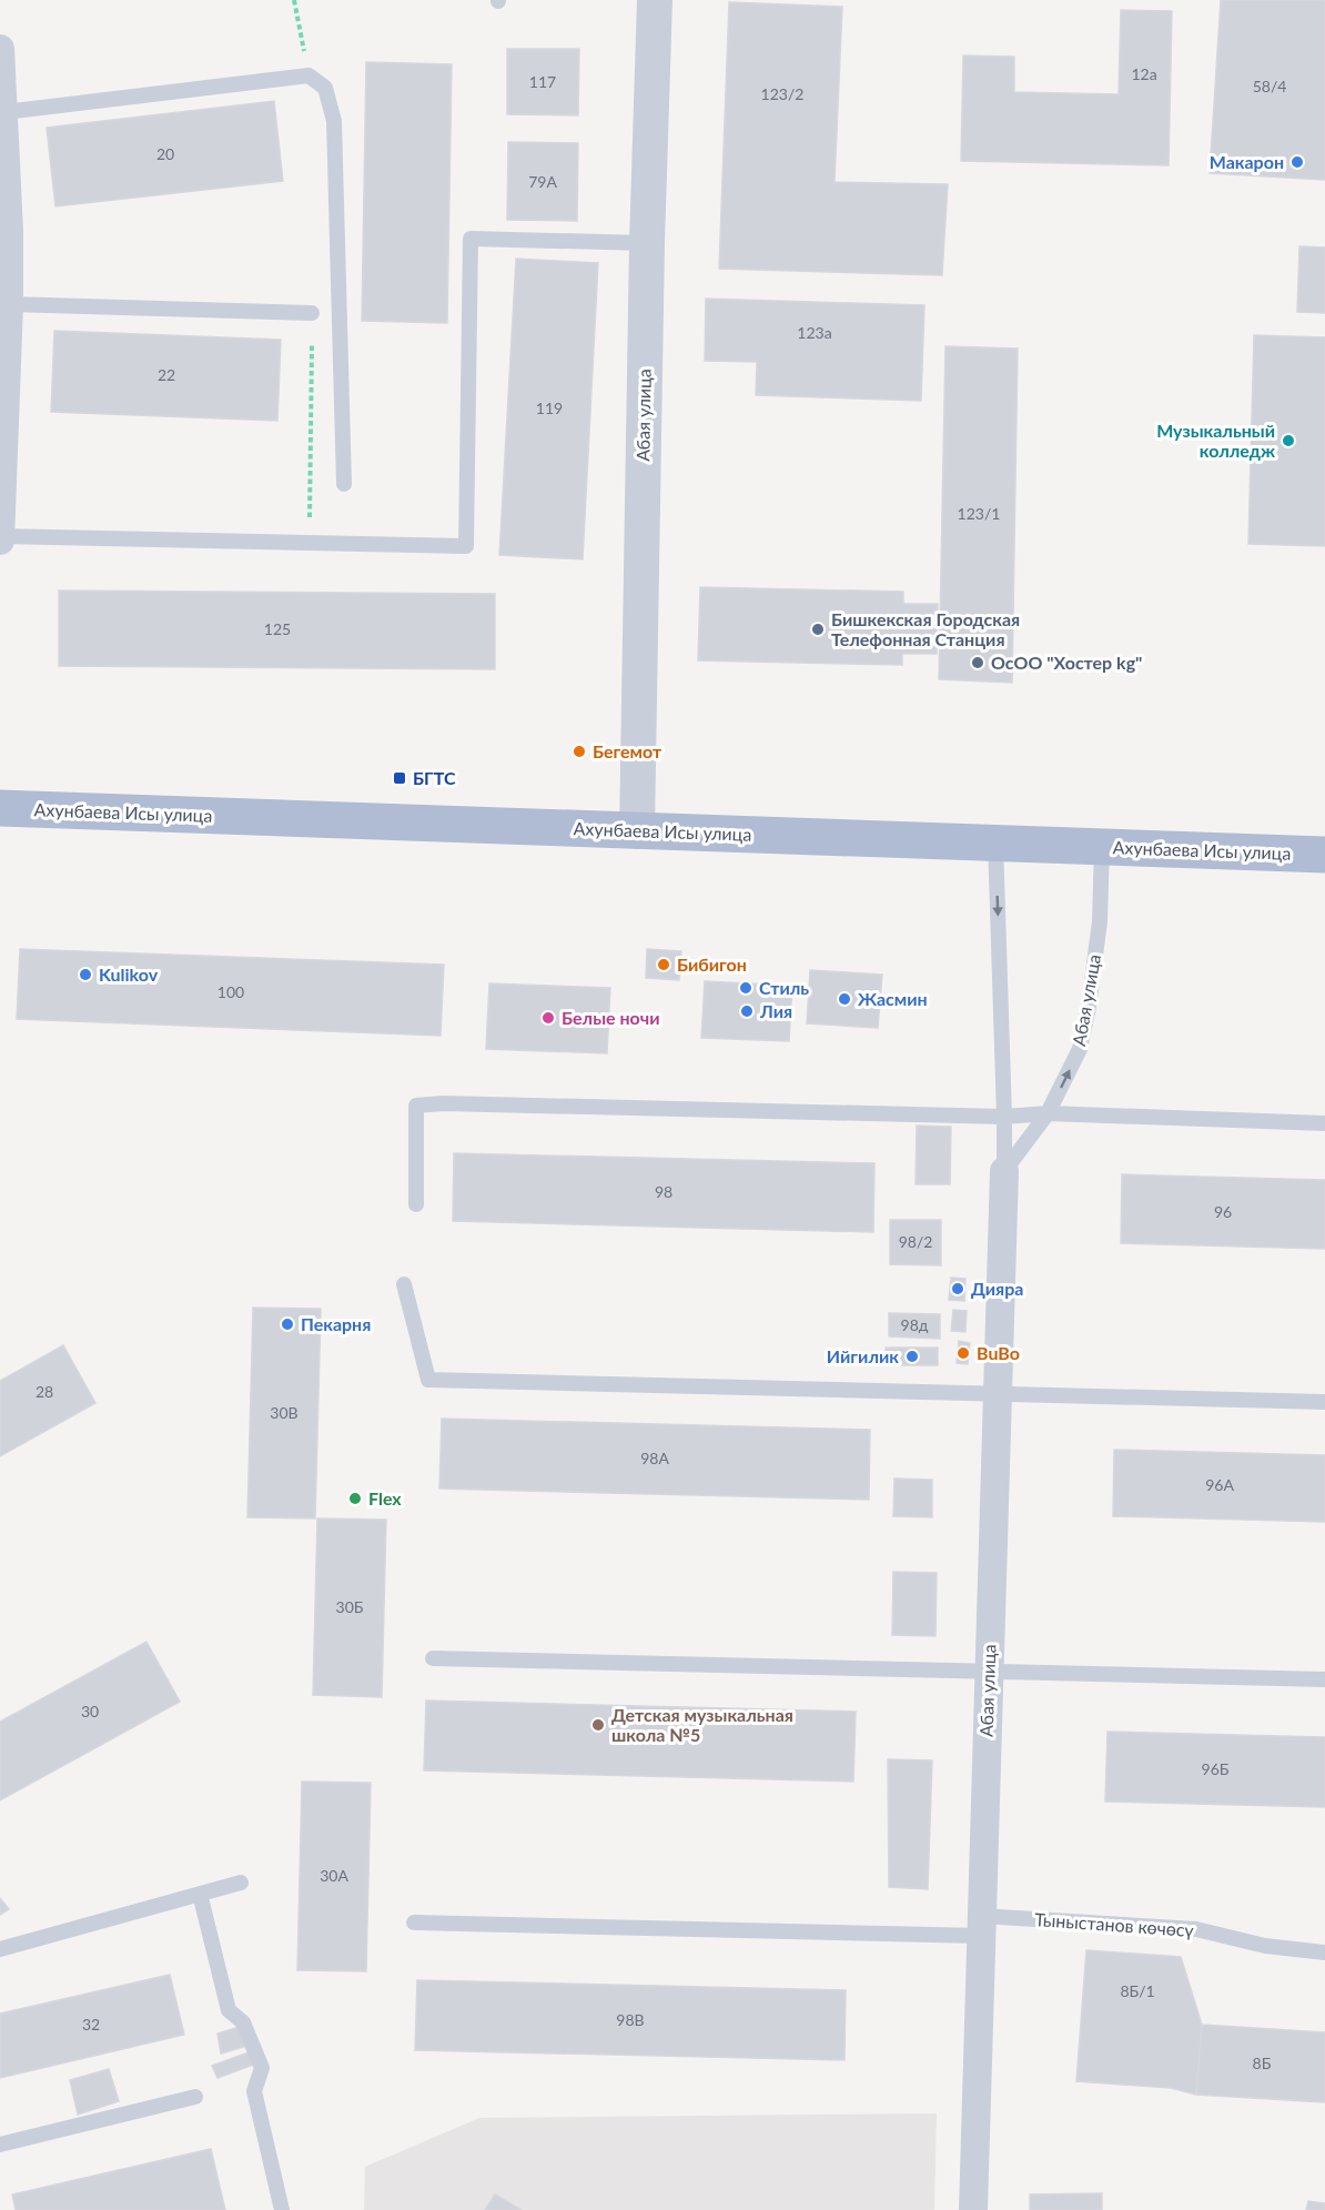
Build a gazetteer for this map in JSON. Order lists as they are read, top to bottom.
{
  "streets": {
    "main road": ["Ахунбаева Исы улица"],
    "street": ["Абая улица"],
    "lane": ["Тыныстанов көчөсү"]
  },
  "crossings": [
    ["Абая улица", "Ахунбаева Исы улица"],
    ["Абая улица", "Тыныстанов көчөсү"]
  ],
  "places": {
    "other": [
      "Макарон",
      "Музыкальный колледж",
      "Бишкекская Городская Телефонная Станция",
      "ОсОО \"Хостер kg\"",
      "Бегемот",
      "Бибигон",
      "Kulikov",
      "Стиль",
      "Жасмин",
      "Лия",
      "Белые ночи",
      "Дияра",
      "Пекарня",
      "BuBo",
      "Ийгилик",
      "Flex",
      "Детская музыкальная школа №5"
    ],
    "transit": ["БГТС"]
  },
  "house_numbers": [
    "12a",
    "117",
    "58/4",
    "123/2",
    "20",
    "79А",
    "123а",
    "22",
    "119",
    "123/1",
    "125",
    "100",
    "98",
    "96",
    "98/2",
    "98д",
    "28",
    "30В",
    "98А",
    "96А",
    "30Б",
    "30",
    "96Б",
    "30А",
    "8Б/1",
    "98В",
    "32",
    "8Б"
  ]
}
